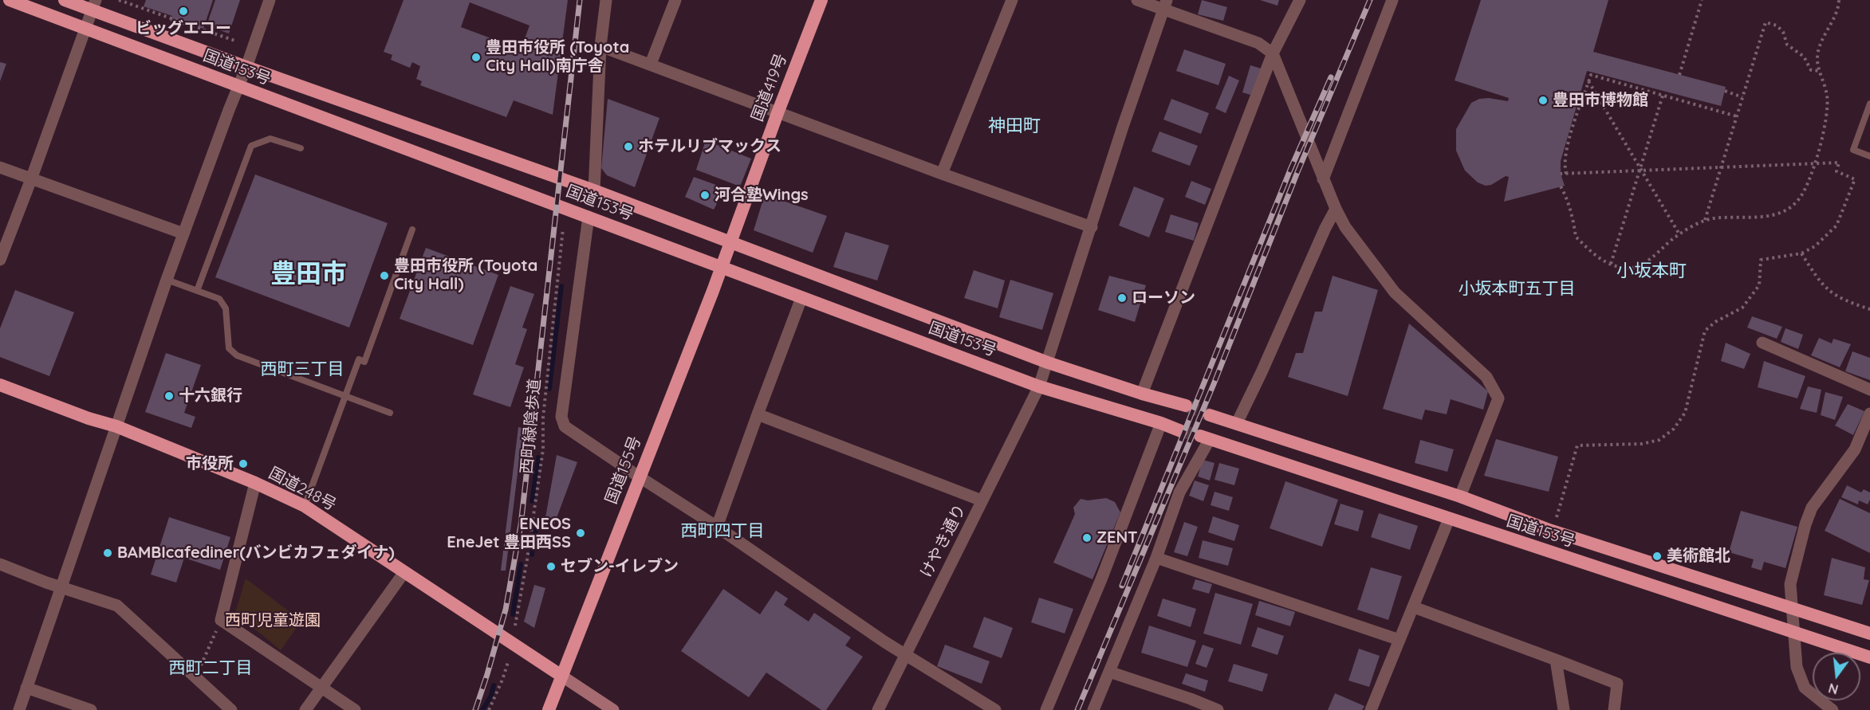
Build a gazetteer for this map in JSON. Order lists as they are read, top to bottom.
{
  "streets": {
    "highway": [
      "国道153号",
      "国道419号",
      "国道155号",
      "国道248号"
    ],
    "street": ["けやき通り"],
    "path": ["西町緑陰歩道"]
  },
  "crossings": [
    ["国道153号", "国道419号"],
    ["国道153号", "国道155号"],
    ["国道153号", "けやき通り"],
    ["国道419号", "国道155号"],
    ["国道155号", "国道248号"]
  ],
  "districts": [
    "神田町",
    "小坂本町",
    "豊田市",
    "小坂本町五丁目",
    "西町三丁目",
    "西町四丁目",
    "西町二丁目"
  ],
  "parks": ["西町児童遊園"],
  "places": [
    "ビッグエコー",
    "豊田市役所 (Toyota City Hall)南庁舎",
    "豊田市博物館",
    "ホテルリブマックス",
    "河合塾Wings",
    "豊田市役所 (Toyota City Hall)",
    "ローソン",
    "十六銀行",
    "市役所",
    "ENEOS EneJet 豊田西SS",
    "ZENT",
    "BAMBIcafediner(バンビカフェダイナ)",
    "美術館北",
    "セブン-イレブン"
  ],
  "north": "bottom"
}
